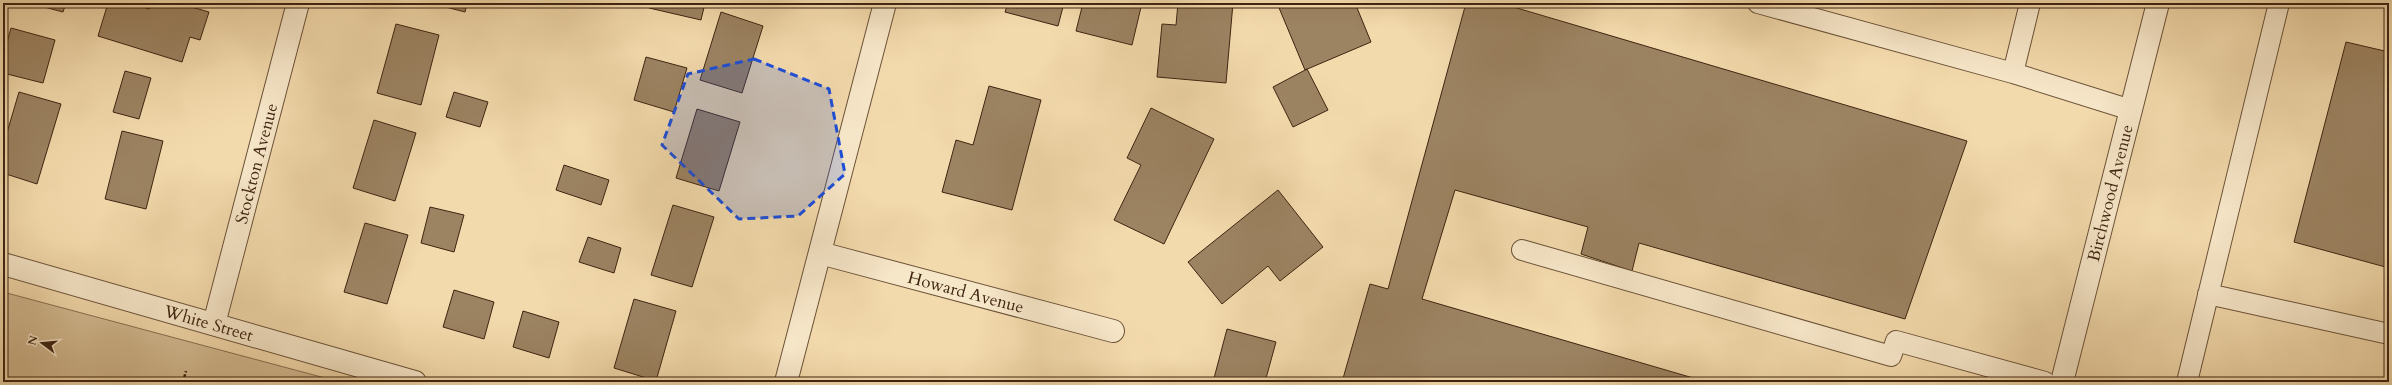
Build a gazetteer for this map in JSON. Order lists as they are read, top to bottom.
{
  "streets": {
    "street": [
      "Stockton Avenue",
      "Birchwood Avenue",
      "Howard Avenue",
      "White Street"
    ]
  },
  "crossings": [
    ["Stockton Avenue", "White Street"]
  ],
  "north": "left"
}
